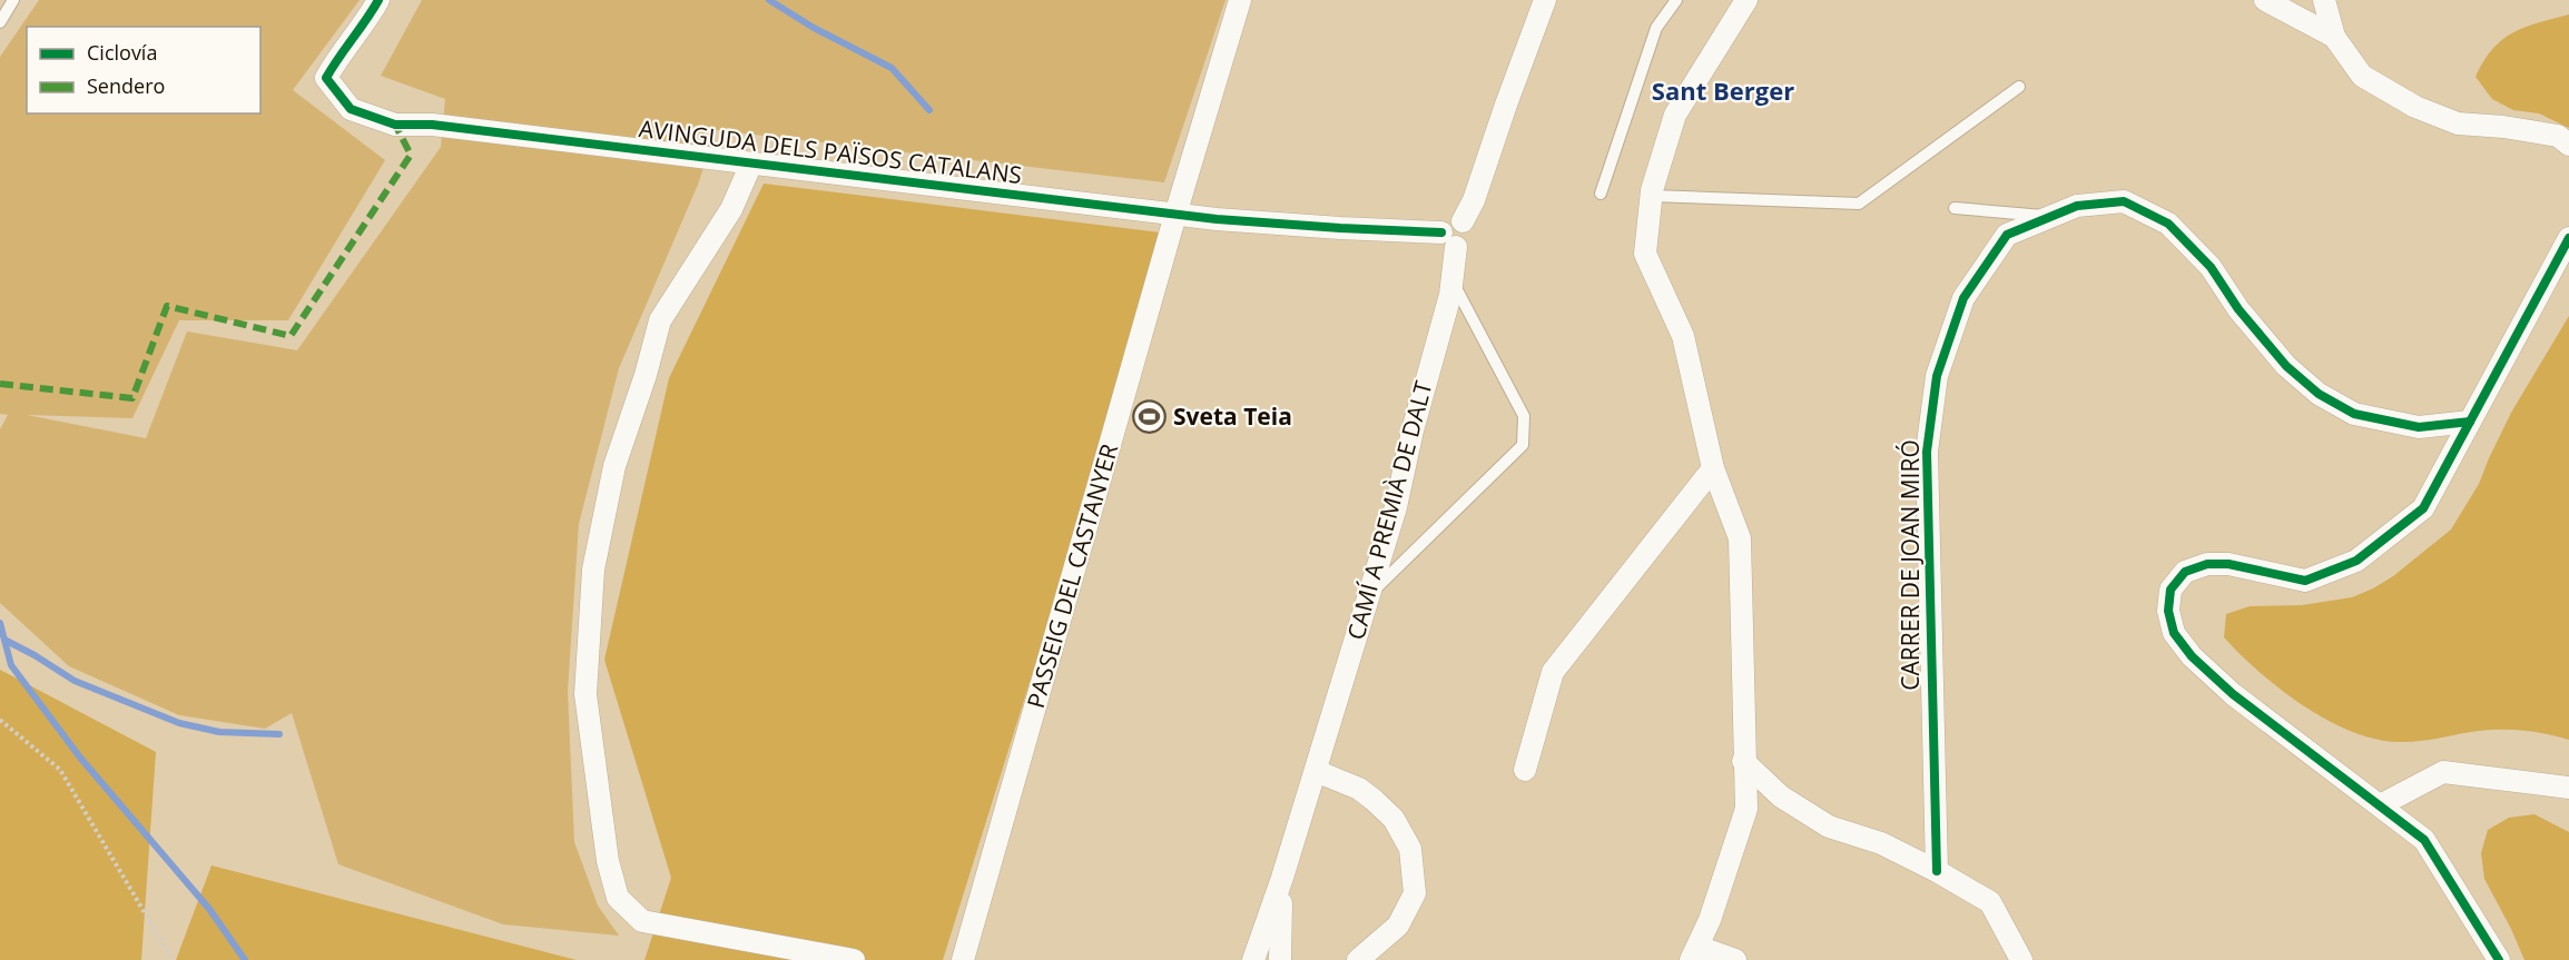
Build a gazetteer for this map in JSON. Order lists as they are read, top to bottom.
{
  "streets": {
    "street": [
      "AVINGUDA DELS PAÏSOS CATALANS",
      "CAMÍ A PREMIÀ DE DALT",
      "CARRER DE JOAN MIRÓ",
      "PASSEIG DEL CASTANYER"
    ]
  },
  "crossings": [
    ["AVINGUDA DELS PAÏSOS CATALANS", "CAMÍ A PREMIÀ DE DALT"],
    ["AVINGUDA DELS PAÏSOS CATALANS", "PASSEIG DEL CASTANYER"]
  ],
  "districts": ["Sant Berger"],
  "places": {
    "sports": ["Sveta Teia"]
  },
  "legend": ["Ciclovía", "Sendero"]
}
